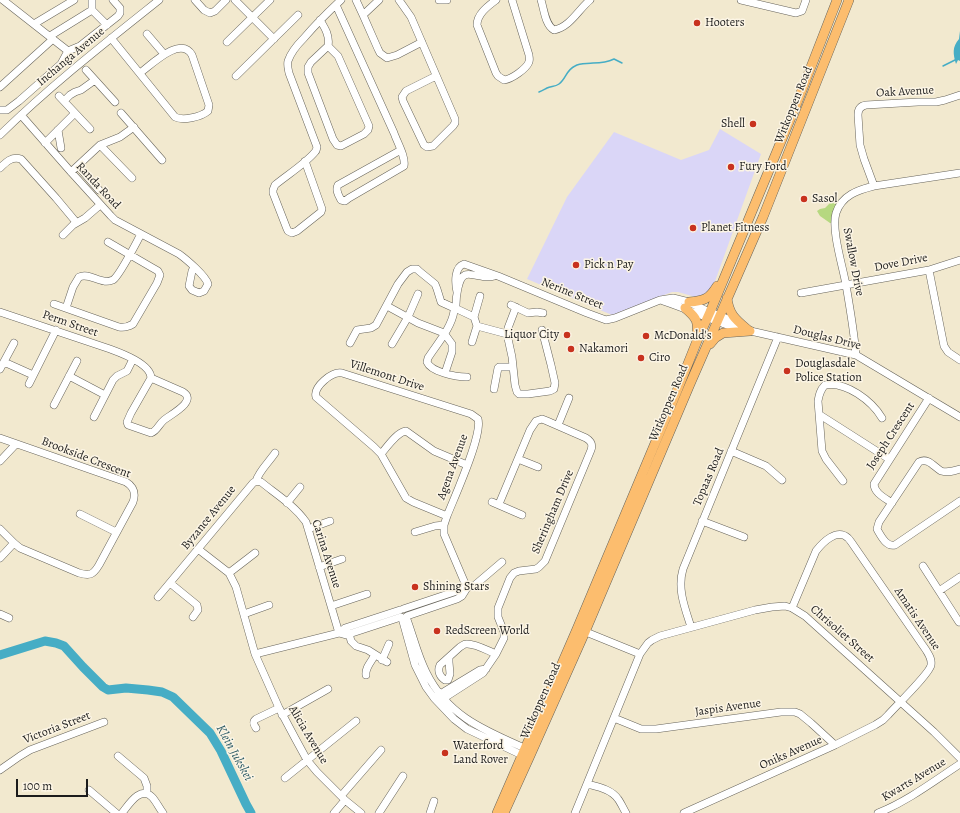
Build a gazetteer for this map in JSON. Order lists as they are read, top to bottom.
{
  "streets": {
    "main road": ["Witkoppen Road"],
    "street": [
      "Inchanga Avenue",
      "Oak Avenue",
      "Randa Road",
      "Swallow Drive",
      "Dove Drive",
      "Nerine Street",
      "Perm Street",
      "Douglas Drive",
      "Villemont Drive",
      "Joseph Crescent",
      "Brookside Crescent",
      "Agena Avenue",
      "Topaas Road",
      "Sheringham Drive",
      "Byzance Avenue",
      "Carina Avenue",
      "Amatis Avenue",
      "Chrisoliet Street",
      "Jaspis Avenue",
      "Victoria Street",
      "Alicia Avenue",
      "Oniks Avenue",
      "Kwarts Avenue"
    ]
  },
  "crossings": [
    ["Inchanga Avenue", "Randa Road"],
    ["Oak Avenue", "Swallow Drive"],
    ["Witkoppen Road", "Nerine Street"],
    ["Witkoppen Road", "Douglas Drive"],
    ["Swallow Drive", "Dove Drive"],
    ["Swallow Drive", "Douglas Drive"],
    ["Nerine Street", "Douglas Drive"],
    ["Douglas Drive", "Joseph Crescent"],
    ["Douglas Drive", "Topaas Road"],
    ["Villemont Drive", "Agena Avenue"],
    ["Topaas Road", "Chrisoliet Street"],
    ["Byzance Avenue", "Carina Avenue"],
    ["Amatis Avenue", "Chrisoliet Street"],
    ["Amatis Avenue", "Oniks Avenue"],
    ["Chrisoliet Street", "Jaspis Avenue"],
    ["Chrisoliet Street", "Oniks Avenue"],
    ["Jaspis Avenue", "Oniks Avenue"]
  ],
  "water": ["Klein Jukskei"],
  "places": [
    "Hooters",
    "Shell",
    "Fury Ford",
    "Sasol",
    "Planet Fitness",
    "Pick n Pay",
    "Liquor City",
    "McDonald's",
    "Nakamori",
    "Ciro",
    "Douglasdale Police Station",
    "Shining Stars",
    "RedScreen World",
    "Waterford Land Rover"
  ],
  "scale_bar": "100 m"
}
